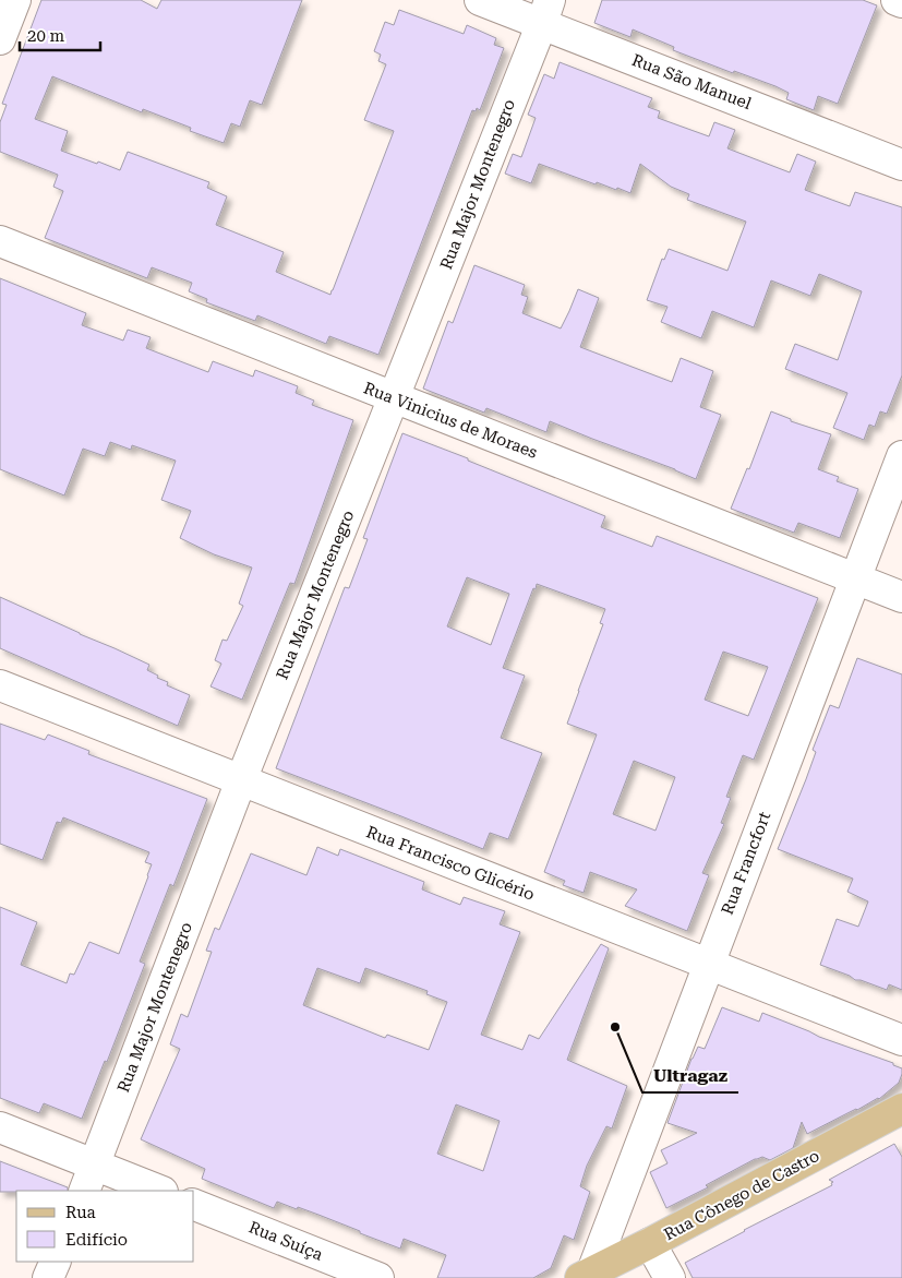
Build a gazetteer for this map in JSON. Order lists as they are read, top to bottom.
{
  "streets": {
    "main road": ["Rua Cônego de Castro"],
    "street": [
      "Rua São Manuel",
      "Rua Major Montenegro",
      "Rua Vinicius de Moraes",
      "Rua Francisco Glicério",
      "Rua Francfort",
      "Rua Suíça"
    ]
  },
  "crossings": [
    ["Rua São Manuel", "Rua Major Montenegro"],
    ["Rua Major Montenegro", "Rua Vinicius de Moraes"],
    ["Rua Major Montenegro", "Rua Francisco Glicério"],
    ["Rua Vinicius de Moraes", "Rua Francfort"],
    ["Rua Francisco Glicério", "Rua Francfort"],
    ["Rua Francfort", "Rua Cônego de Castro"]
  ],
  "places": ["Ultragaz"],
  "legend": ["Rua", "Edifício"],
  "scale_bar": "20 m"
}
